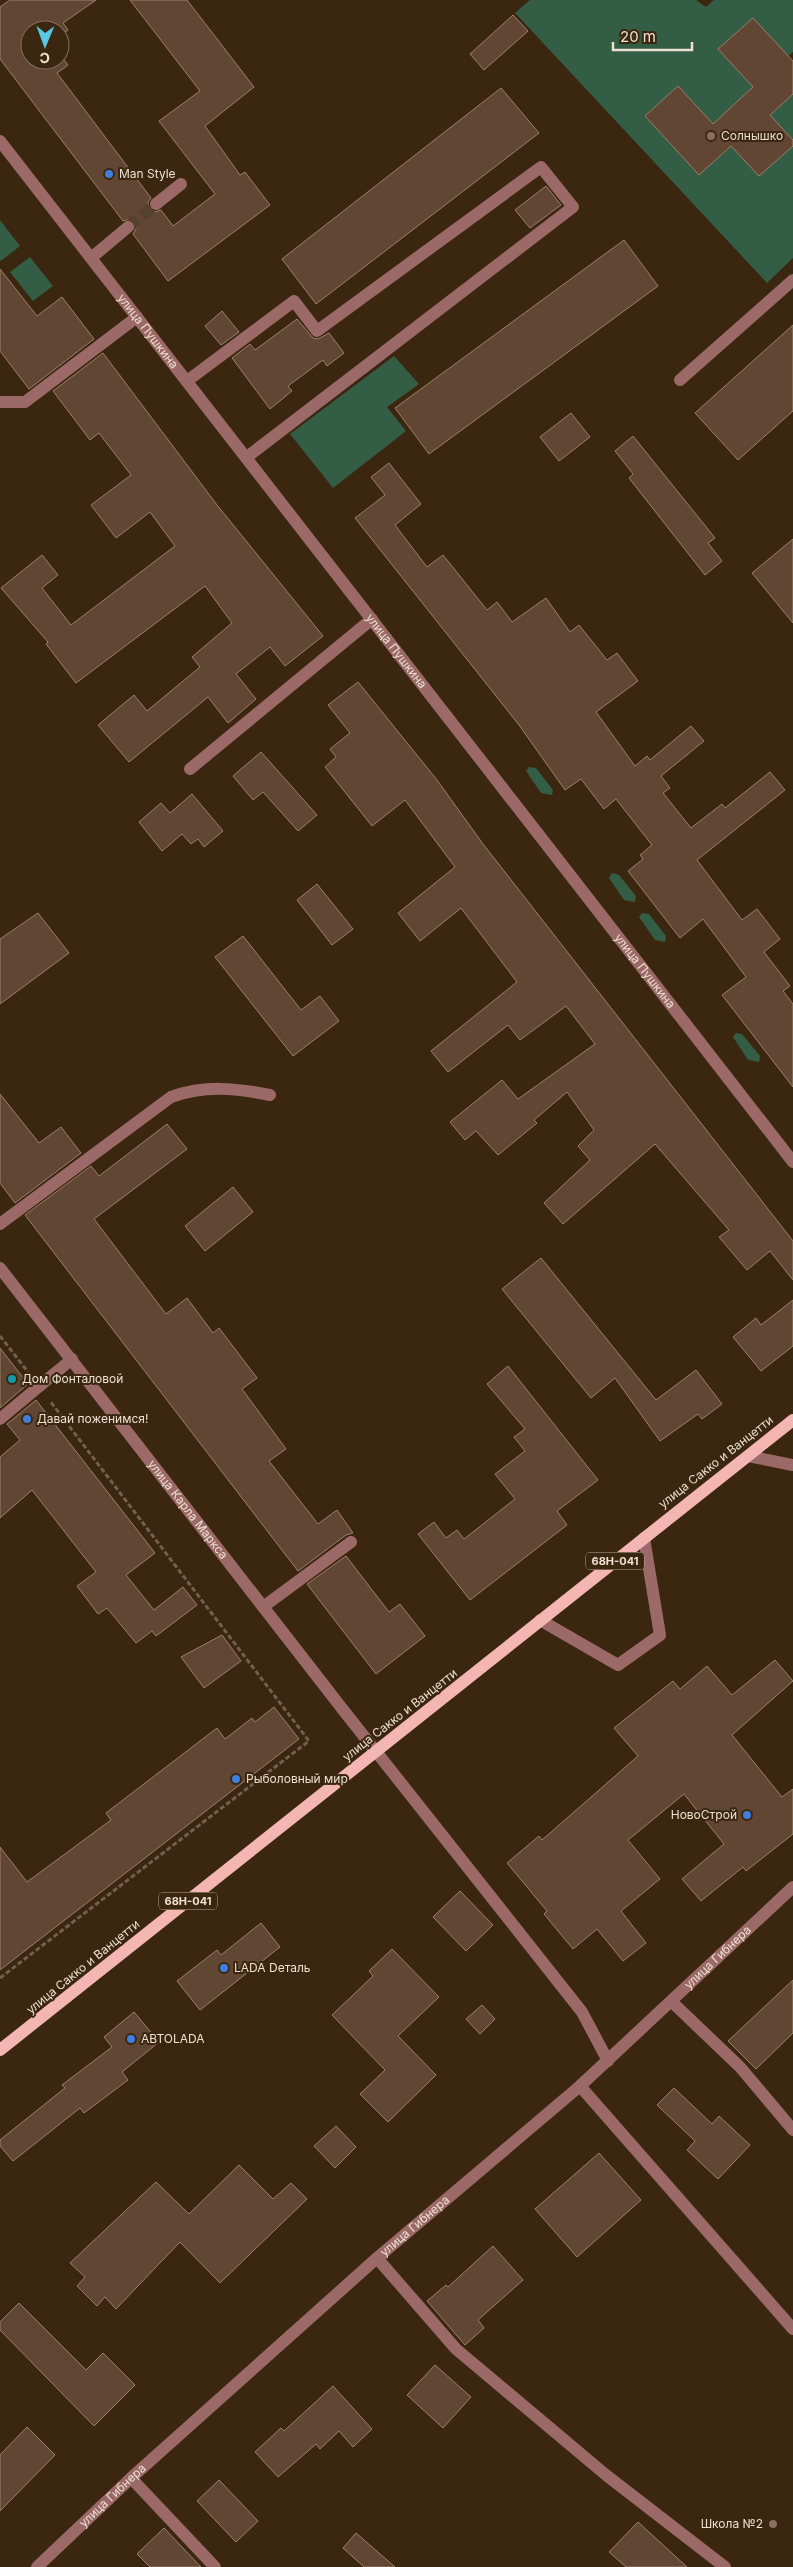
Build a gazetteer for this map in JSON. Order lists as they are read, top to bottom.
{
  "streets": {
    "main road": ["улица Сакко и Ванцетти", "68Н-041"],
    "street": ["улица Пушкина", "улица Карла Маркса", "улица Гибнера"]
  },
  "crossings": [
    ["улица Сакко и Ванцетти", "улица Карла Маркса"],
    ["улица Карла Маркса", "улица Гибнера"]
  ],
  "places": [
    "Солнышко",
    "Man Style",
    "Дом Фонталовой",
    "Давай поженимся!",
    "Рыболовный мир",
    "НовоСтрой",
    "LADA Dеталь",
    "АВТОLADA",
    "Школа №2"
  ],
  "scale_bar": "20 m",
  "north": "bottom"
}
